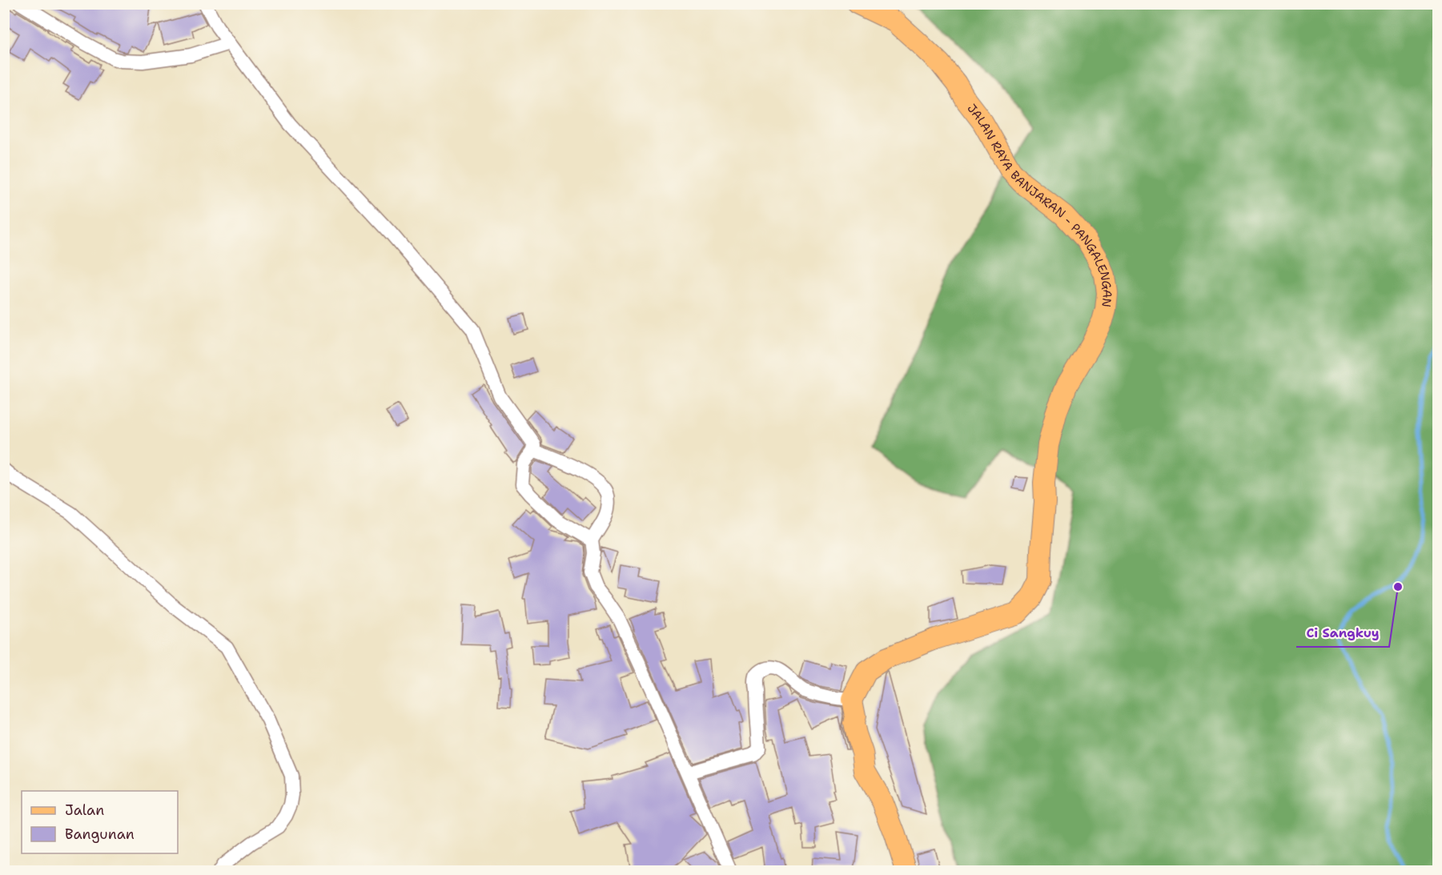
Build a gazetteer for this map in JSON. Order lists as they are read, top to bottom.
{
  "streets": {
    "main road": ["JALAN RAYA BANJARAN - PANGALENGAN"]
  },
  "places": ["Ci Sangkuy"],
  "legend": ["Jalan", "Bangunan"]
}
